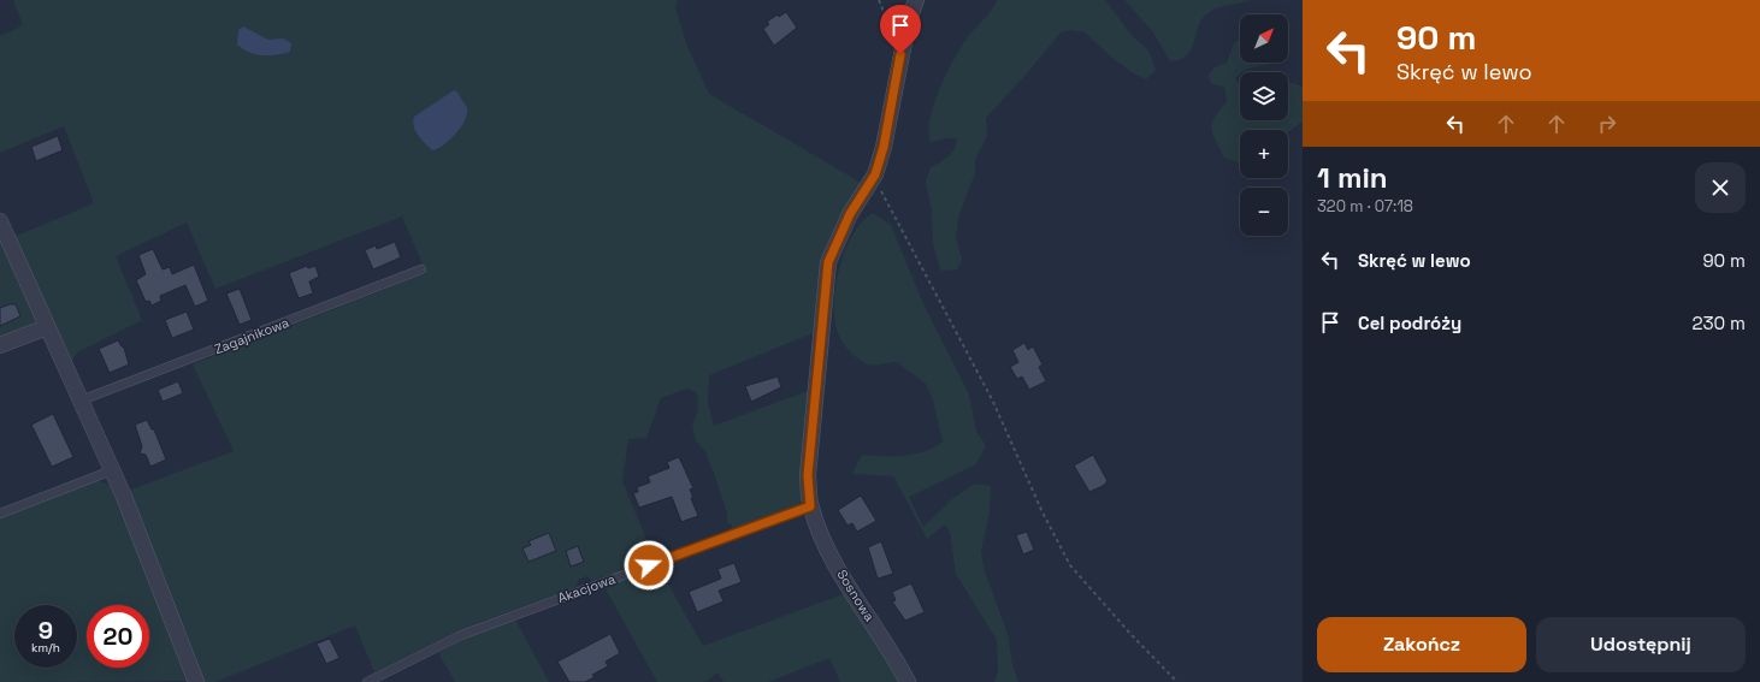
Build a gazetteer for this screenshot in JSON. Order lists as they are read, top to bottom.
{
  "streets": {
    "street": ["Sosnowa"],
    "lane": ["Zagajnikowa", "Akacjowa"]
  },
  "crossings": [
    ["Akacjowa", "Sosnowa"]
  ],
  "north": "top right",
  "page": {
    "turn": ["90 m", "Skręć w lewo"],
    "map_buttons": ["+", "−"],
    "heading": ["1 min", "320 m · 07:18"],
    "list": [
      {
        "name": "Skręć w lewo",
        "value": "90 m"
      },
      {
        "name": "Cel podróży",
        "value": "230 m"
      }
    ],
    "speed": "9 km/h",
    "limit": "20",
    "buttons": ["Zakończ", "Udostępnij"]
  }
}
